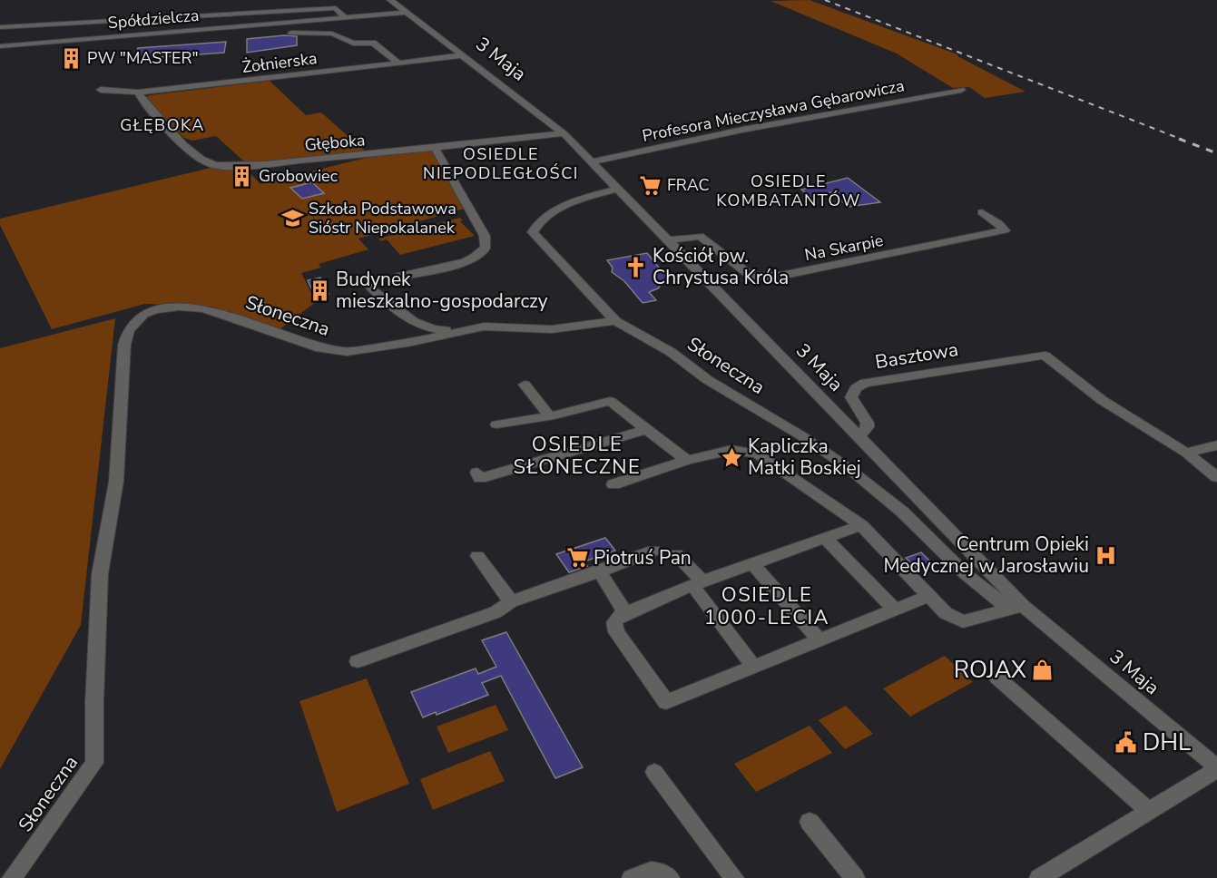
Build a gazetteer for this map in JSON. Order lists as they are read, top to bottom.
{
  "streets": {
    "street": [
      "Spółdzielcza",
      "3 Maja",
      "Żołnierska",
      "Profesora Mieczysława Gębarowicza",
      "Głęboka",
      "Na Skarpie",
      "Słoneczna",
      "Basztowa"
    ]
  },
  "crossings": [
    ["Spółdzielcza", "3 Maja"],
    ["3 Maja", "Żołnierska"],
    ["3 Maja", "Profesora Mieczysława Gębarowicza"],
    ["3 Maja", "Głęboka"],
    ["3 Maja", "Na Skarpie"],
    ["3 Maja", "Słoneczna"],
    ["3 Maja", "Basztowa"],
    ["Żołnierska", "Głęboka"]
  ],
  "districts": [
    "GŁĘBOKA",
    "OSIEDLE NIEPODLEGŁOŚCI",
    "OSIEDLE KOMBATANTÓW",
    "OSIEDLE SŁONECZNE",
    "OSIEDLE 1000-LECIA"
  ],
  "places": {
    "building": ["PW \"MASTER\"", "Grobowiec", "Budynek mieszkalno-gospodarczy"],
    "supermarket": ["FRAC", "Piotruś Pan"],
    "school or university": ["Szkoła Podstawowa Sióstr Niepokalanek"],
    "church": ["Kościół pw. Chrystusa Króla"],
    "place": ["Kapliczka Matki Boskiej"],
    "hospital": ["Centrum Opieki Medycznej w Jarosławiu"],
    "shop": ["ROJAX"],
    "public building": ["DHL"]
  }
}
